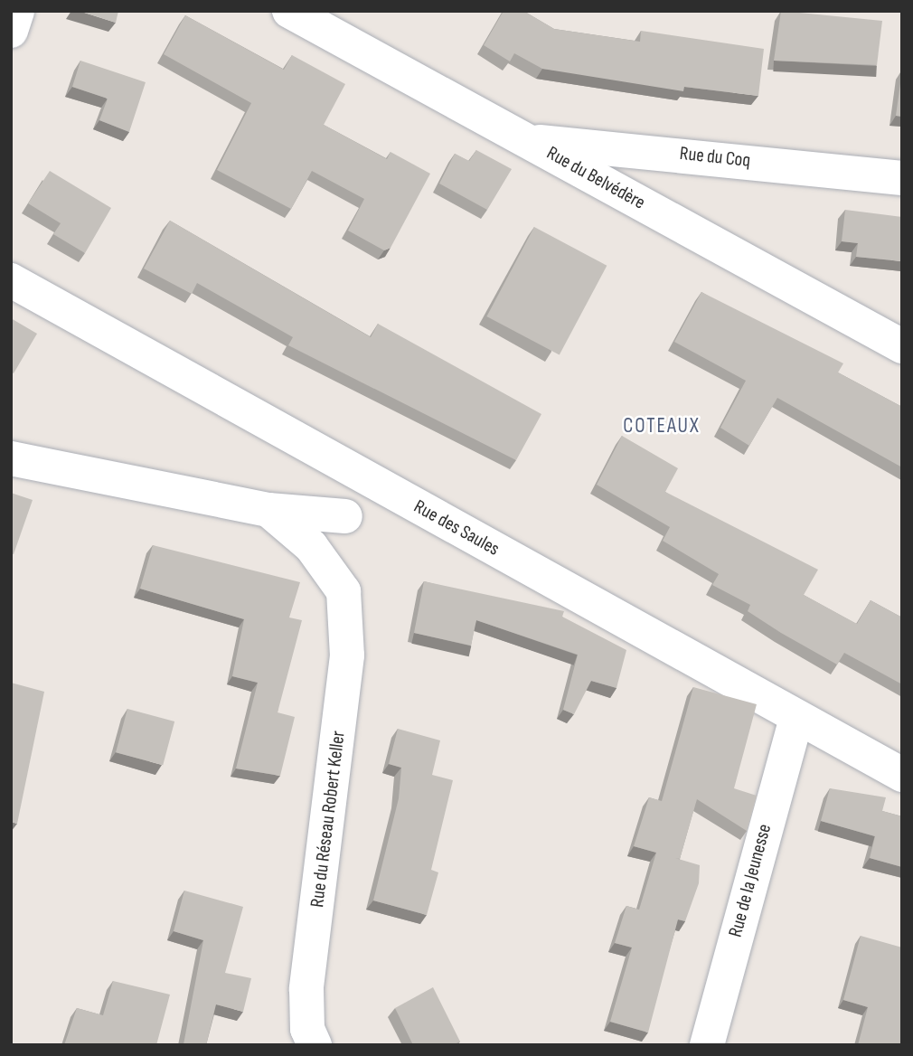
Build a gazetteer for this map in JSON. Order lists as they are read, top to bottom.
{
  "streets": {
    "street": [
      "Rue du Coq",
      "Rue du Belvédère",
      "Rue des Saules",
      "Rue du Réseau Robert Keller",
      "Rue de la Jeunesse"
    ]
  },
  "crossings": [
    ["Rue du Coq", "Rue du Belvédère"],
    ["Rue des Saules", "Rue du Réseau Robert Keller"],
    ["Rue des Saules", "Rue de la Jeunesse"]
  ],
  "districts": ["COTEAUX"]
}
